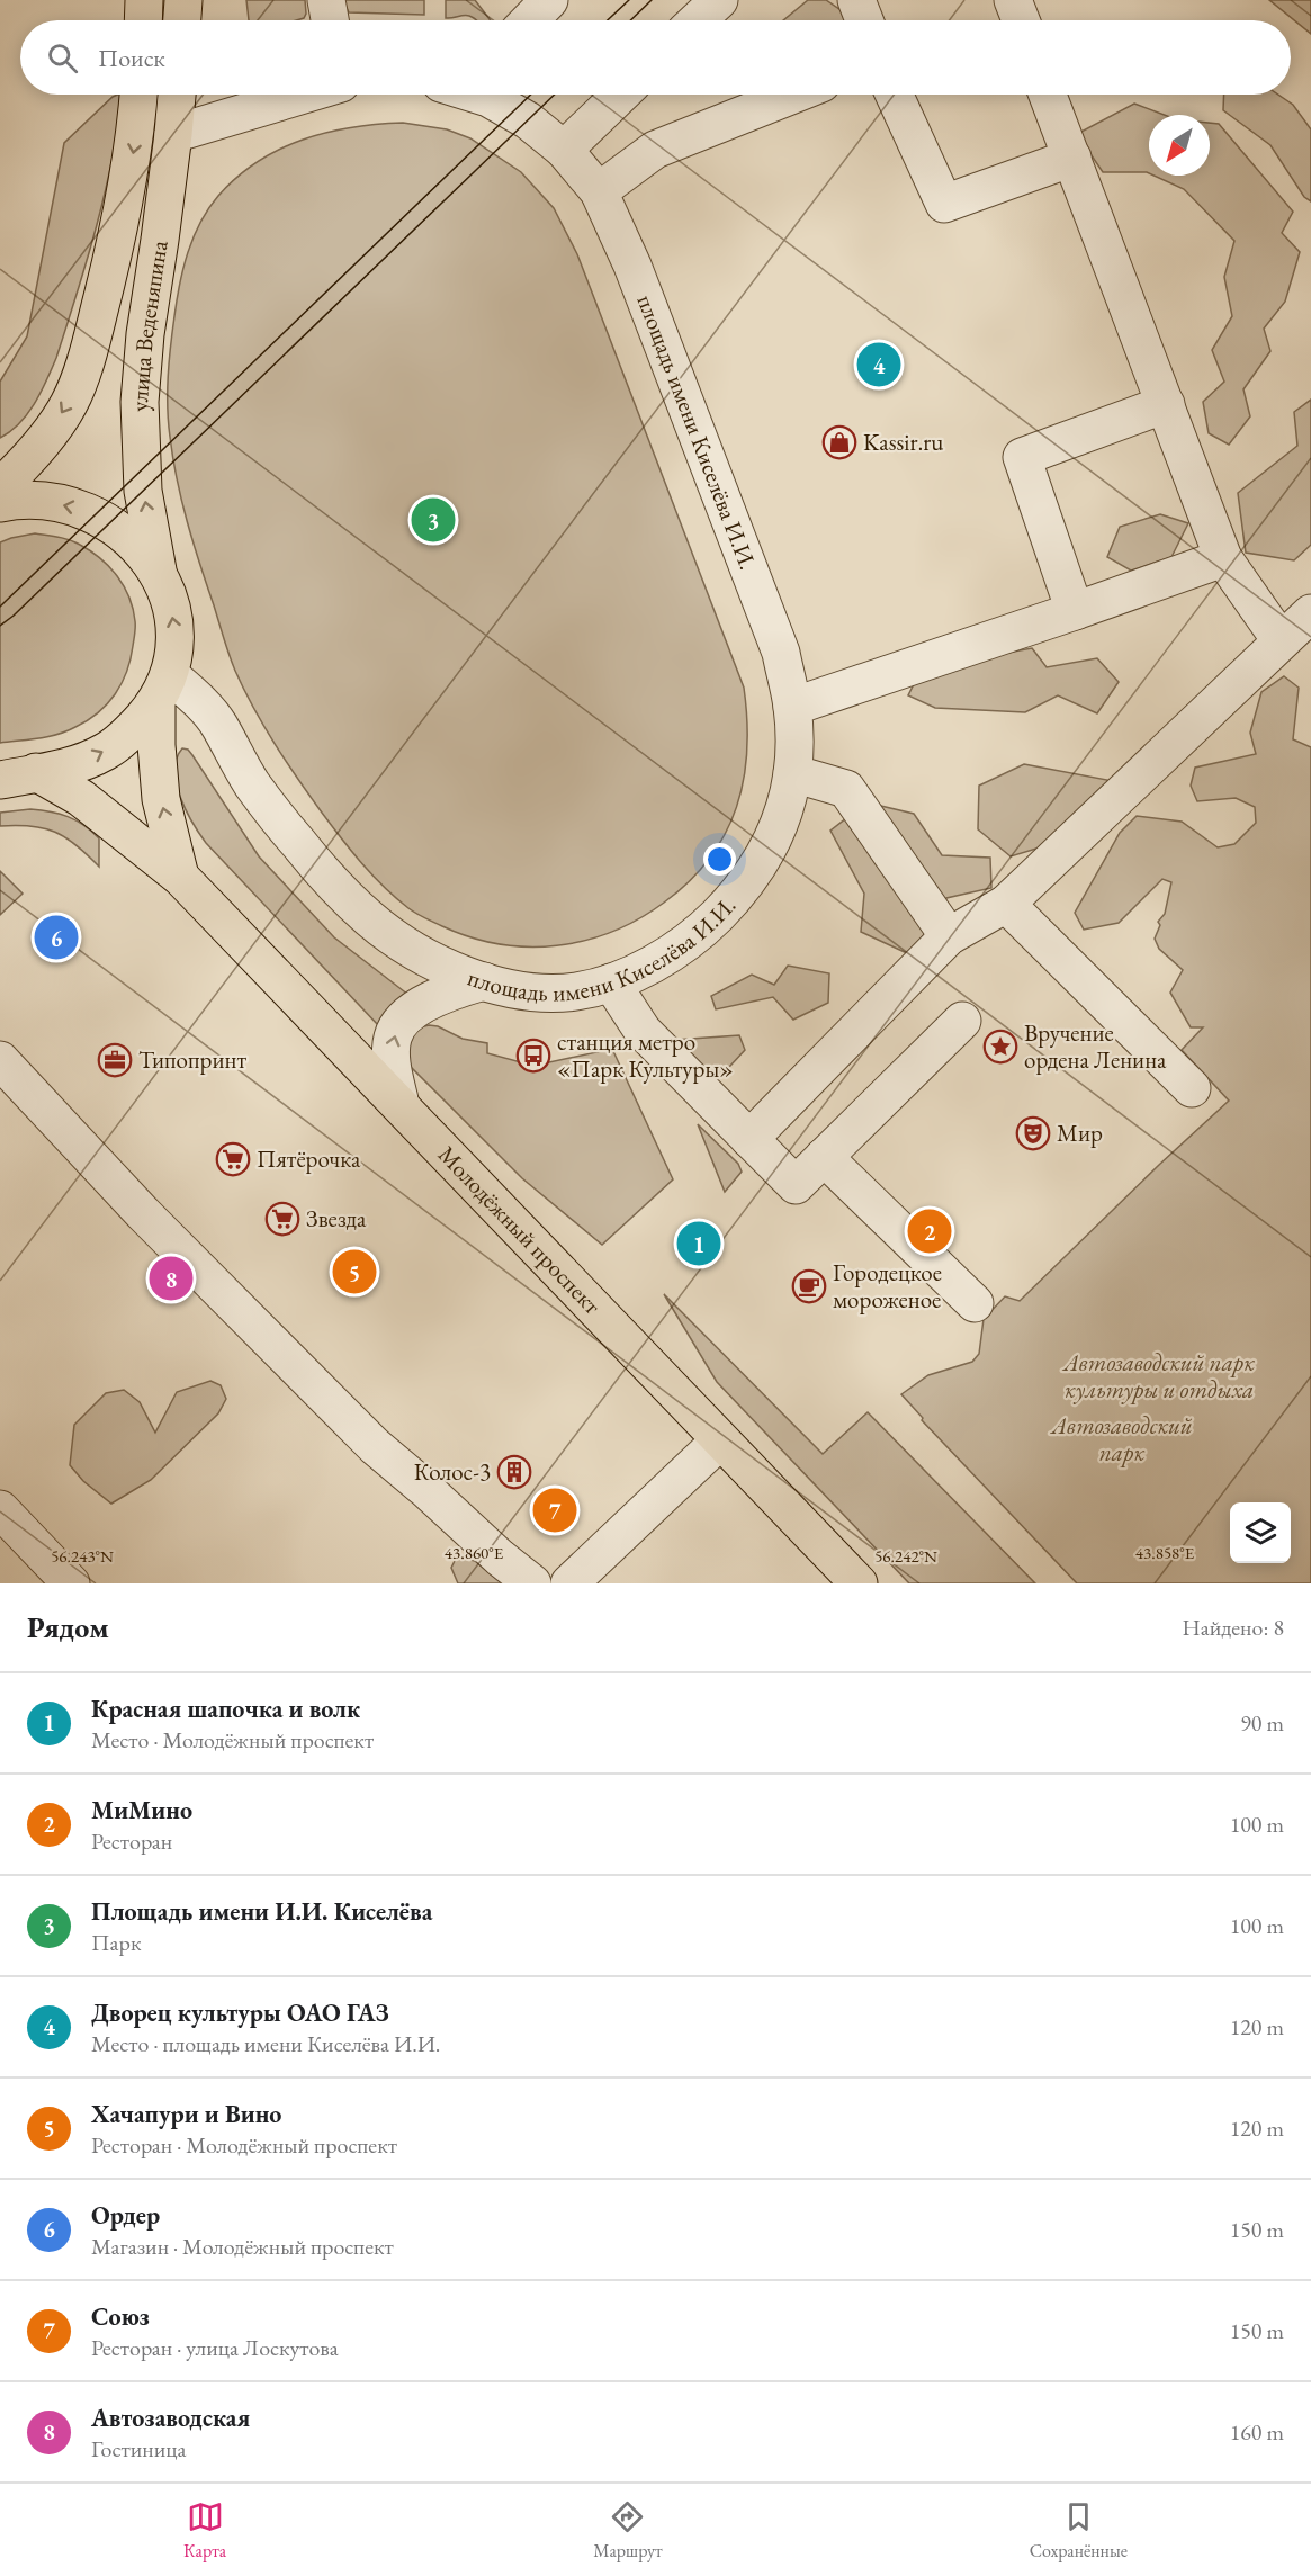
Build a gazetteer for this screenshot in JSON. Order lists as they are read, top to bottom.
{
  "streets": {
    "main road": ["улица Веденяпина", "Молодёжный проспект"],
    "street": ["площадь имени Киселёва И.И."]
  },
  "parks": ["Автозаводский парк культуры и отдыха", "Автозаводский парк"],
  "places": {
    "shop": ["Kassir.ru"],
    "place": ["Вручение ордена Ленина"],
    "bus stop": ["станция метро «Парк Культуры»"],
    "office": ["Типопринт"],
    "theatre": ["Мир"],
    "supermarket": ["Пятёрочка", "Звезда"],
    "cafe": ["Городецкое мороженое"],
    "building": ["Колос-3"]
  },
  "north": "bottom left",
  "page": {
    "search": "Поиск",
    "pins": [
      "4",
      "3",
      "6",
      "2",
      "1",
      "5",
      "8",
      "7"
    ],
    "heading": ["Рядом", "Найдено: 8"],
    "list": [
      {
        "mark": "1",
        "name": "Красная шапочка и волк",
        "note": "Место · Молодёжный проспект",
        "value": "90 m"
      },
      {
        "mark": "2",
        "name": "МиМино",
        "note": "Ресторан",
        "value": "100 m"
      },
      {
        "mark": "3",
        "name": "Площадь имени И.И. Киселёва",
        "note": "Парк",
        "value": "100 m"
      },
      {
        "mark": "4",
        "name": "Дворец культуры ОАО ГАЗ",
        "note": "Место · площадь имени Киселёва И.И.",
        "value": "120 m"
      },
      {
        "mark": "5",
        "name": "Хачапури и Вино",
        "note": "Ресторан · Молодёжный проспект",
        "value": "120 m"
      },
      {
        "mark": "6",
        "name": "Ордер",
        "note": "Магазин · Молодёжный проспект",
        "value": "150 m"
      },
      {
        "mark": "7",
        "name": "Союз",
        "note": "Ресторан · улица Лоскутова",
        "value": "150 m"
      },
      {
        "mark": "8",
        "name": "Автозаводская",
        "note": "Гостиница",
        "value": "160 m"
      }
    ],
    "nav": ["Карта", "Маршрут", "Сохранённые"]
  },
  "coordinates": [
    "43.860°E",
    "43.858°E",
    "56.243°N",
    "56.242°N"
  ]
}
